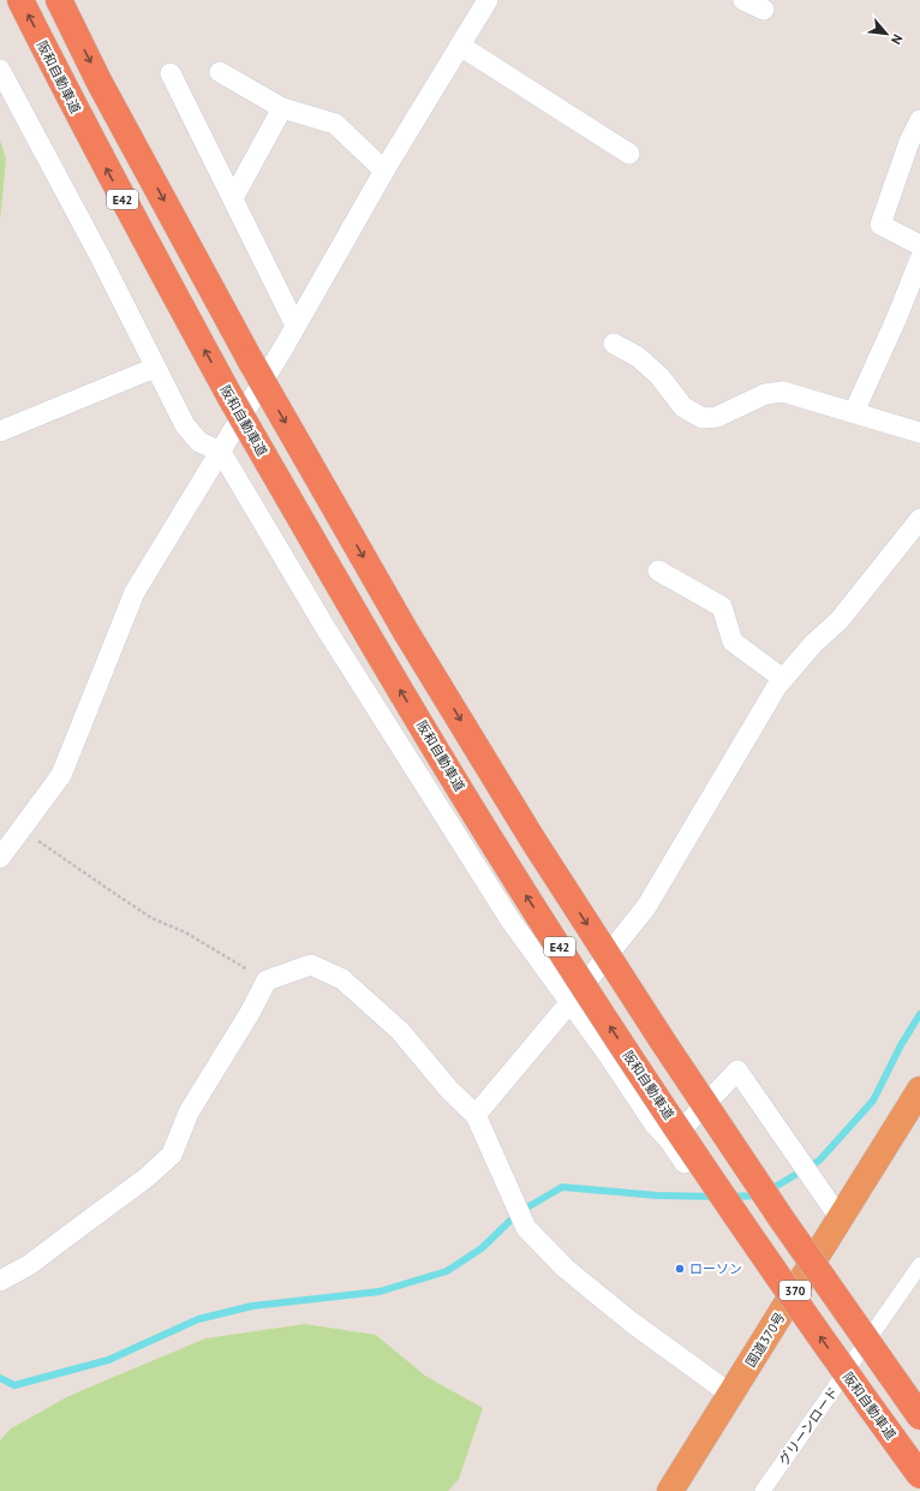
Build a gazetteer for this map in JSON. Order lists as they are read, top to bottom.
{
  "streets": {
    "highway": [
      "阪和自動車道",
      "E42",
      "370",
      "国道370号"
    ],
    "street": ["グリーンロード"]
  },
  "places": ["ローソン"],
  "north": "bottom right"
}
